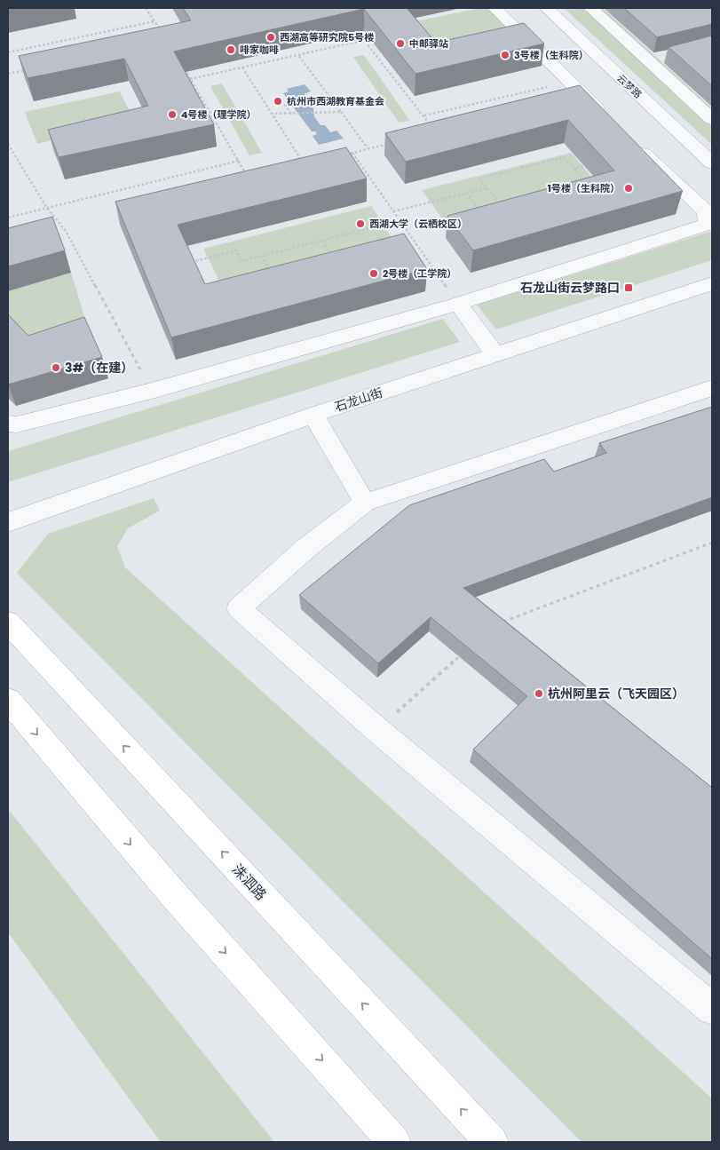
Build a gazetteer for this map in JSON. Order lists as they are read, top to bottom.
{
  "streets": {
    "main road": ["洙泗路"],
    "street": ["云梦路", "石龙山街"]
  },
  "places": {
    "other": [
      "西湖高等研究院5号楼",
      "中邮驿站",
      "啡家咖啡",
      "3号楼（生科院）",
      "杭州市西湖教育基金会",
      "4号楼（理学院）",
      "1号楼（生科院）",
      "西湖大学（云栖校区）",
      "2号楼（工学院）",
      "3#（在建）",
      "杭州阿里云（飞天园区）"
    ],
    "transit": ["石龙山街云梦路口"]
  }
}
